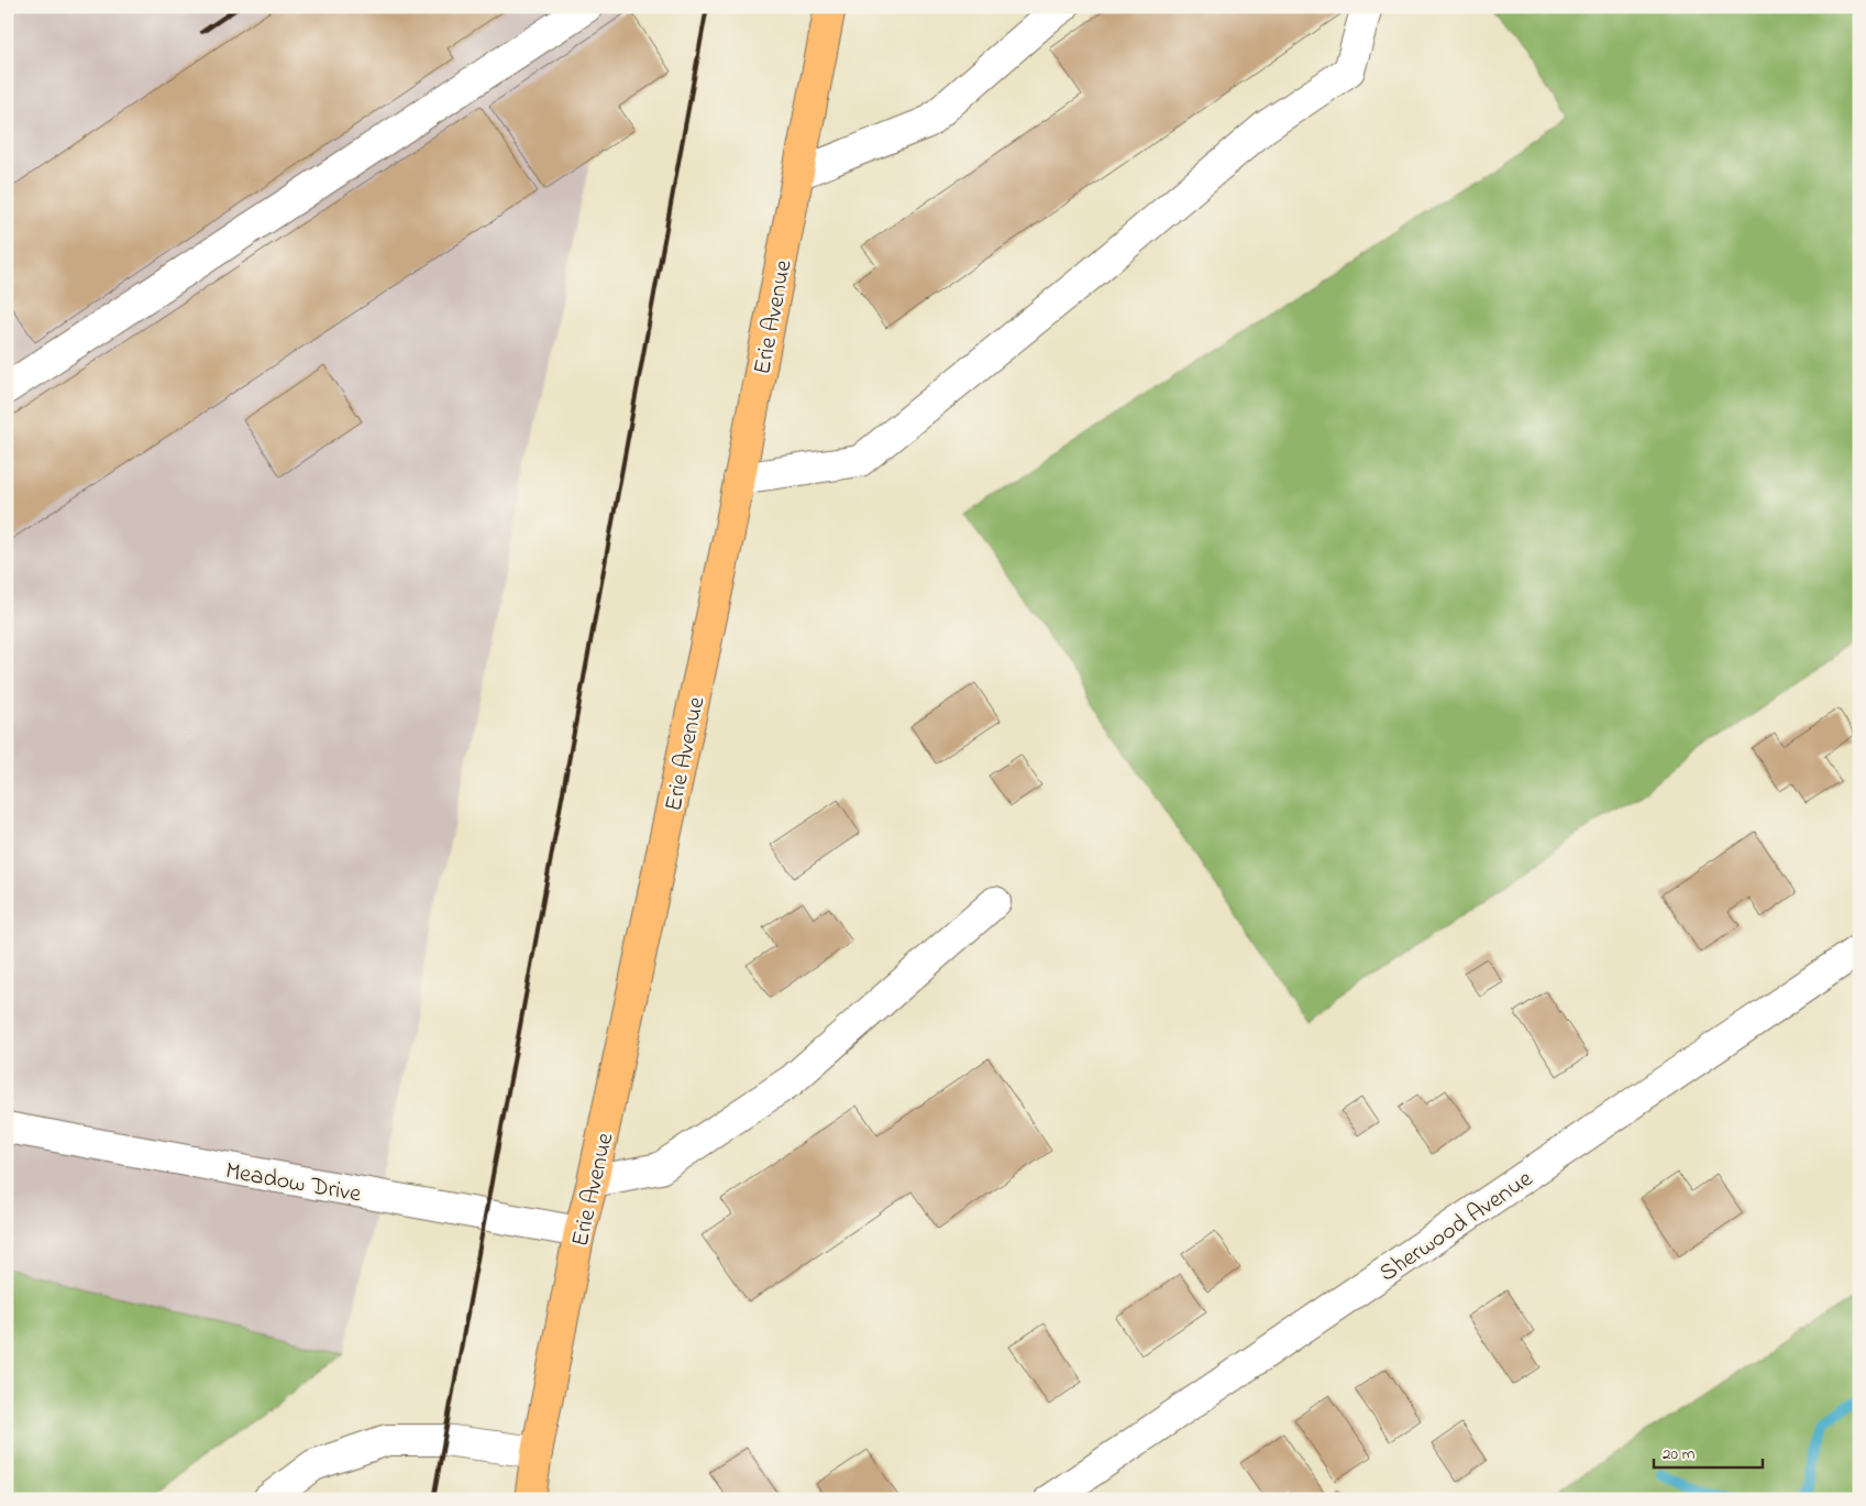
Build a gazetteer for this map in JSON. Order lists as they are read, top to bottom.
{
  "streets": {
    "main road": ["Erie Avenue"],
    "street": ["Meadow Drive", "Sherwood Avenue"]
  },
  "crossings": [
    ["Erie Avenue", "Meadow Drive"]
  ],
  "scale_bar": "20 m"
}
